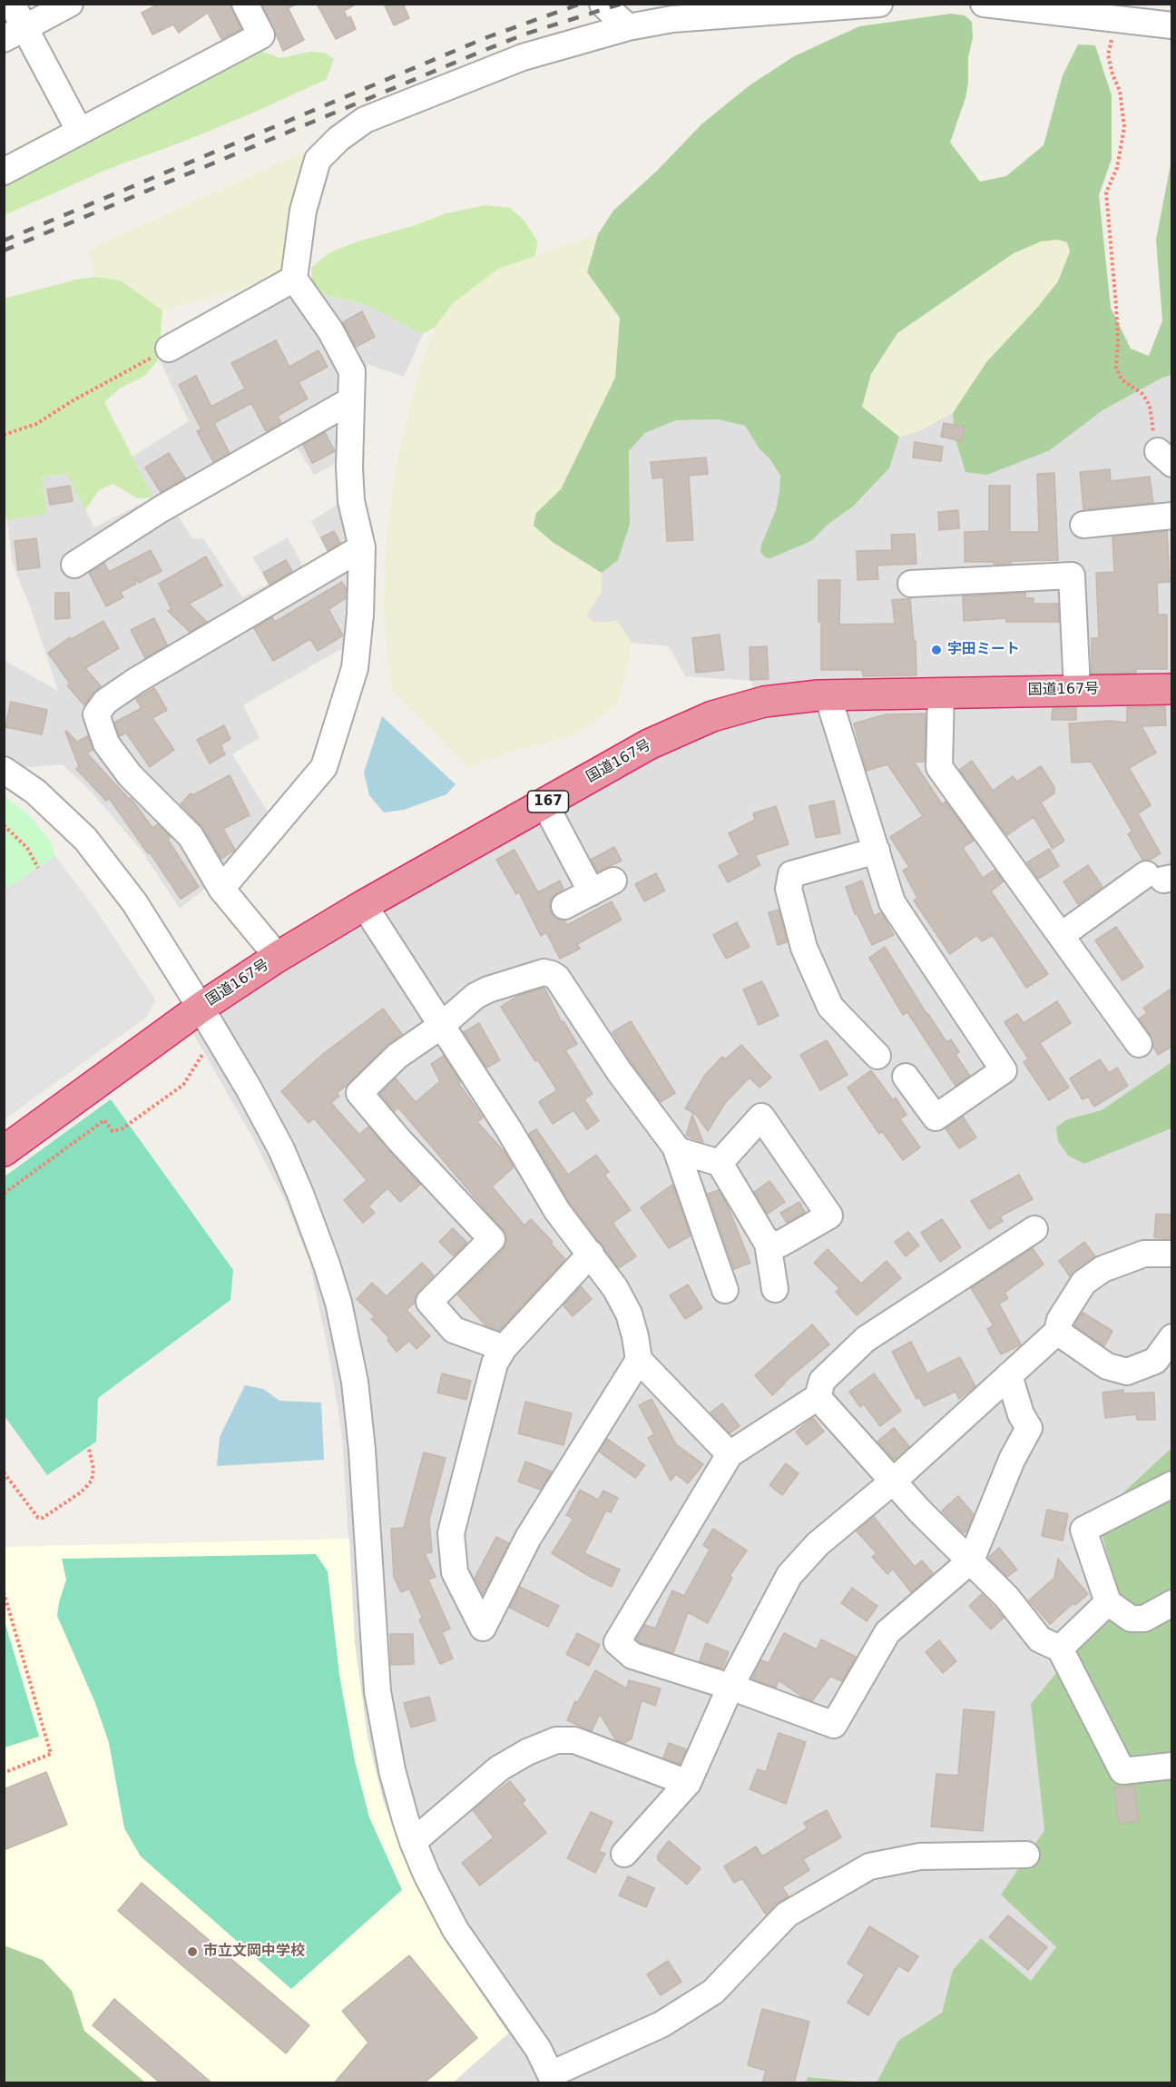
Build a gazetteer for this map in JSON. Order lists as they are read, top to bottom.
{
  "streets": {
    "highway": ["国道167号", "167"]
  },
  "places": ["宇田ミート", "市立文岡中学校"]
}
